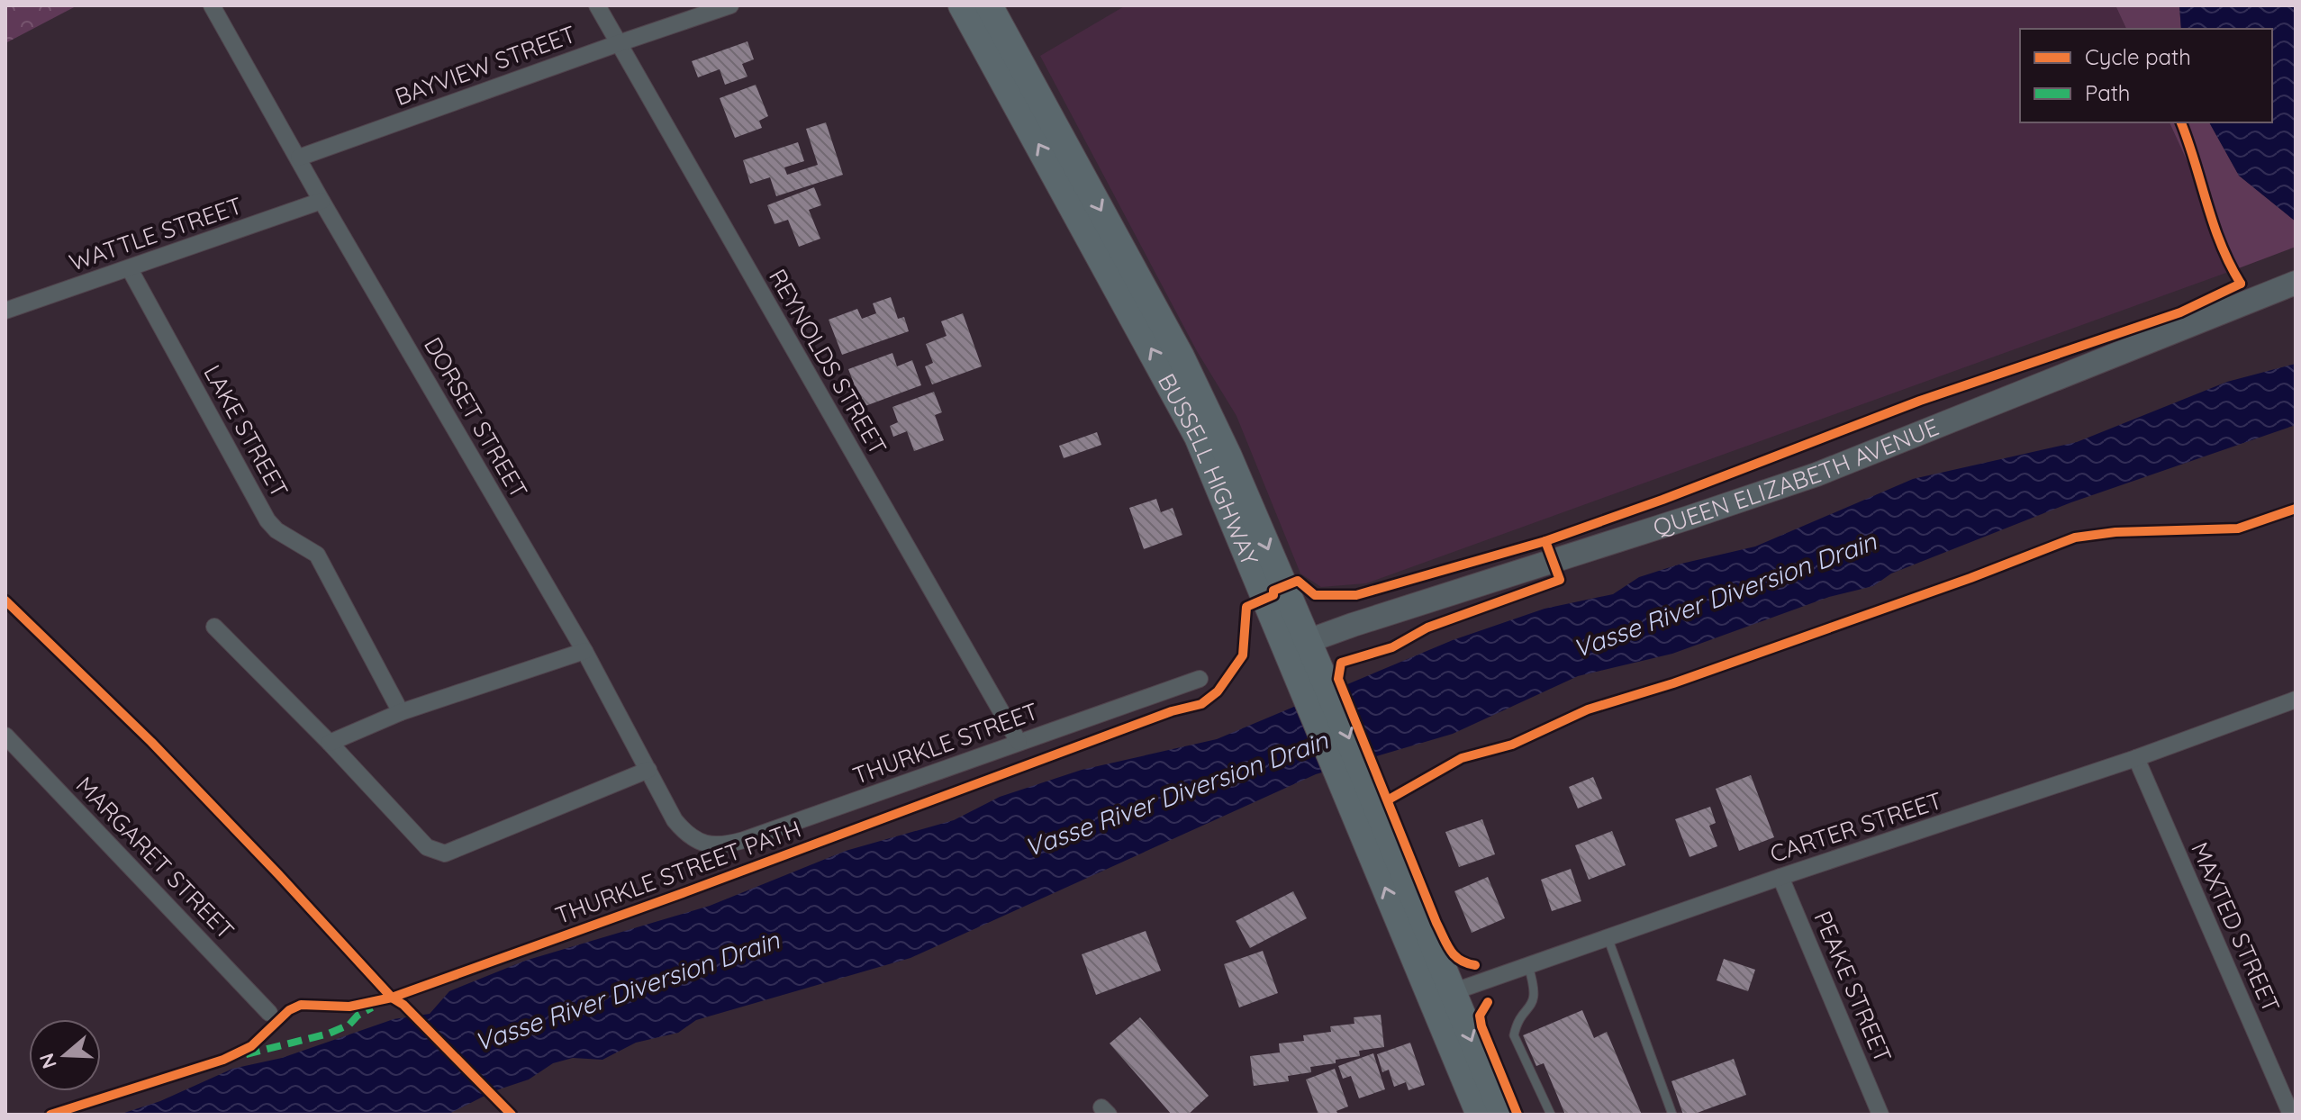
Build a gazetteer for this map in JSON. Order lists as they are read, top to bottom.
{
  "streets": {
    "main road": ["BUSSELL HIGHWAY"],
    "street": [
      "BAYVIEW STREET",
      "WATTLE STREET",
      "REYNOLDS STREET",
      "DORSET STREET",
      "LAKE STREET",
      "QUEEN ELIZABETH AVENUE",
      "THURKLE STREET",
      "CARTER STREET",
      "MARGARET STREET",
      "MAXTED STREET",
      "PEAKE STREET"
    ],
    "cycle path": ["THURKLE STREET PATH"]
  },
  "crossings": [
    ["BAYVIEW STREET", "REYNOLDS STREET"],
    ["BAYVIEW STREET", "DORSET STREET"],
    ["WATTLE STREET", "DORSET STREET"],
    ["WATTLE STREET", "LAKE STREET"],
    ["REYNOLDS STREET", "THURKLE STREET"],
    ["DORSET STREET", "THURKLE STREET"],
    ["BUSSELL HIGHWAY", "QUEEN ELIZABETH AVENUE"],
    ["BUSSELL HIGHWAY", "CARTER STREET"],
    ["CARTER STREET", "MAXTED STREET"],
    ["CARTER STREET", "PEAKE STREET"]
  ],
  "water": ["Vasse River Diversion Drain"],
  "legend": ["Cycle path", "Path"],
  "north": "left"
}
